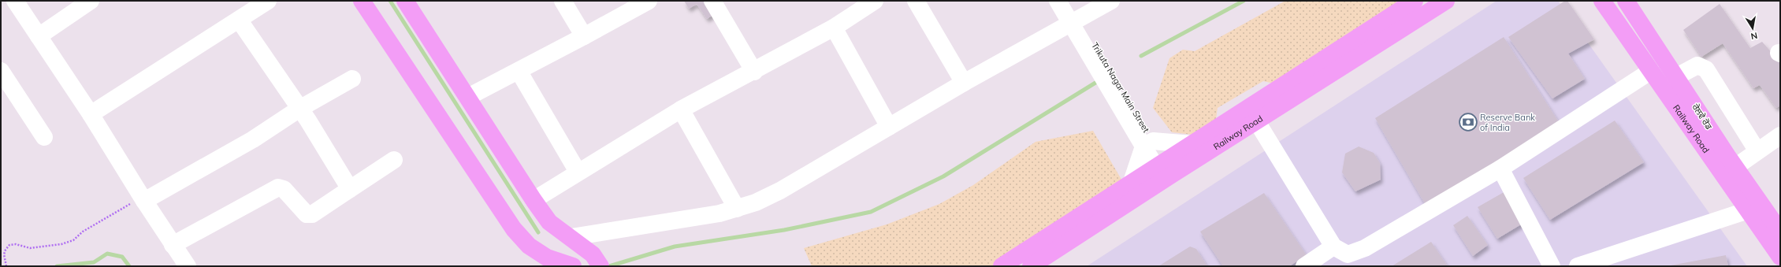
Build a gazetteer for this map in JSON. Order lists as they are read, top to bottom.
{
  "streets": {
    "main road": ["ਰੇਲਵੇ ਰੋਡ", "Railway Road"],
    "street": ["Trikuta Nagar Main Street"]
  },
  "crossings": [
    ["Trikuta Nagar Main Street", "Railway Road"]
  ],
  "places": {
    "bank": ["Reserve Bank of India"]
  },
  "north": "bottom"
}
